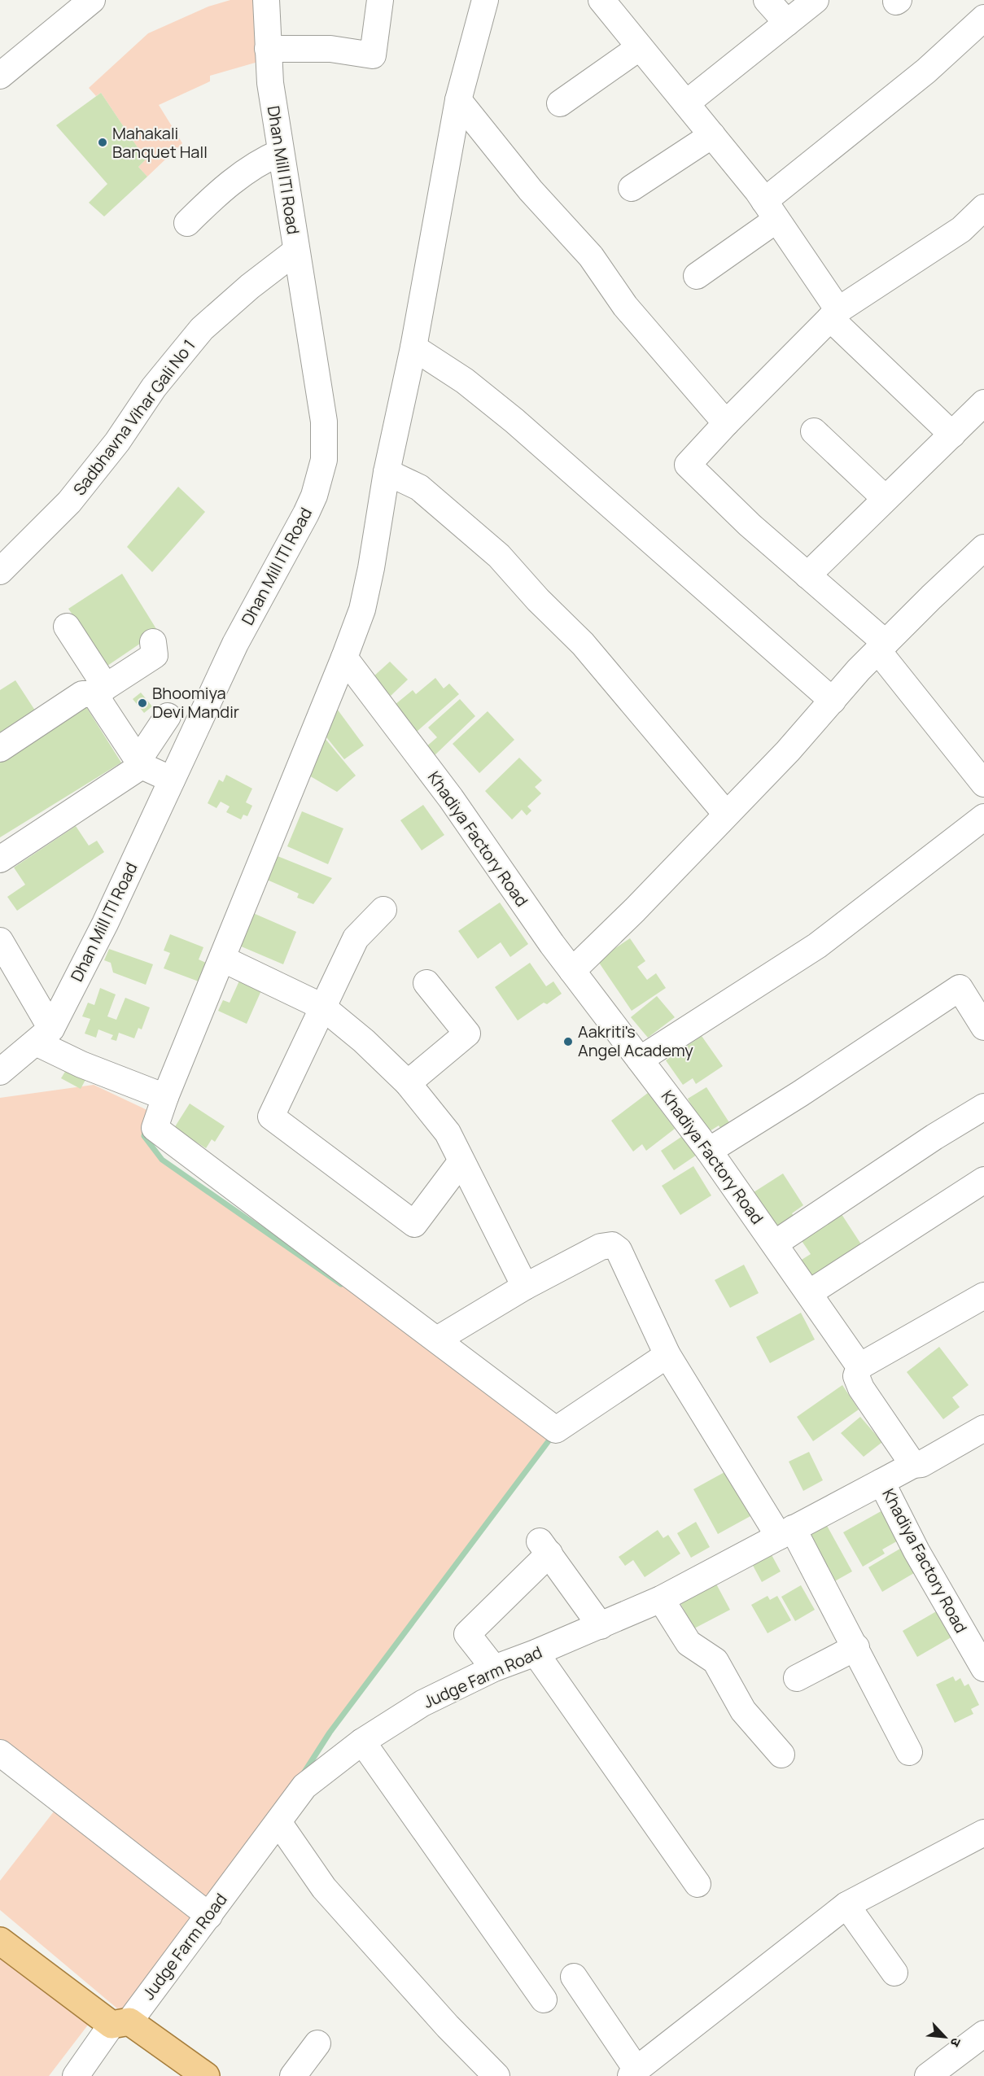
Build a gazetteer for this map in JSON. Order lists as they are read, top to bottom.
{
  "streets": {
    "street": [
      "Dhan Mill ITI Road",
      "Sadbhavna Vihar Gali No 1",
      "Khadiya Factory Road",
      "Judge Farm Road"
    ]
  },
  "crossings": [
    ["Dhan Mill ITI Road", "Sadbhavna Vihar Gali No 1"],
    ["Khadiya Factory Road", "Judge Farm Road"]
  ],
  "places": ["Mahakali Banquet Hall", "Bhoomiya Devi Mandir", "Aakriti's Angel Academy"],
  "north": "bottom right"
}
